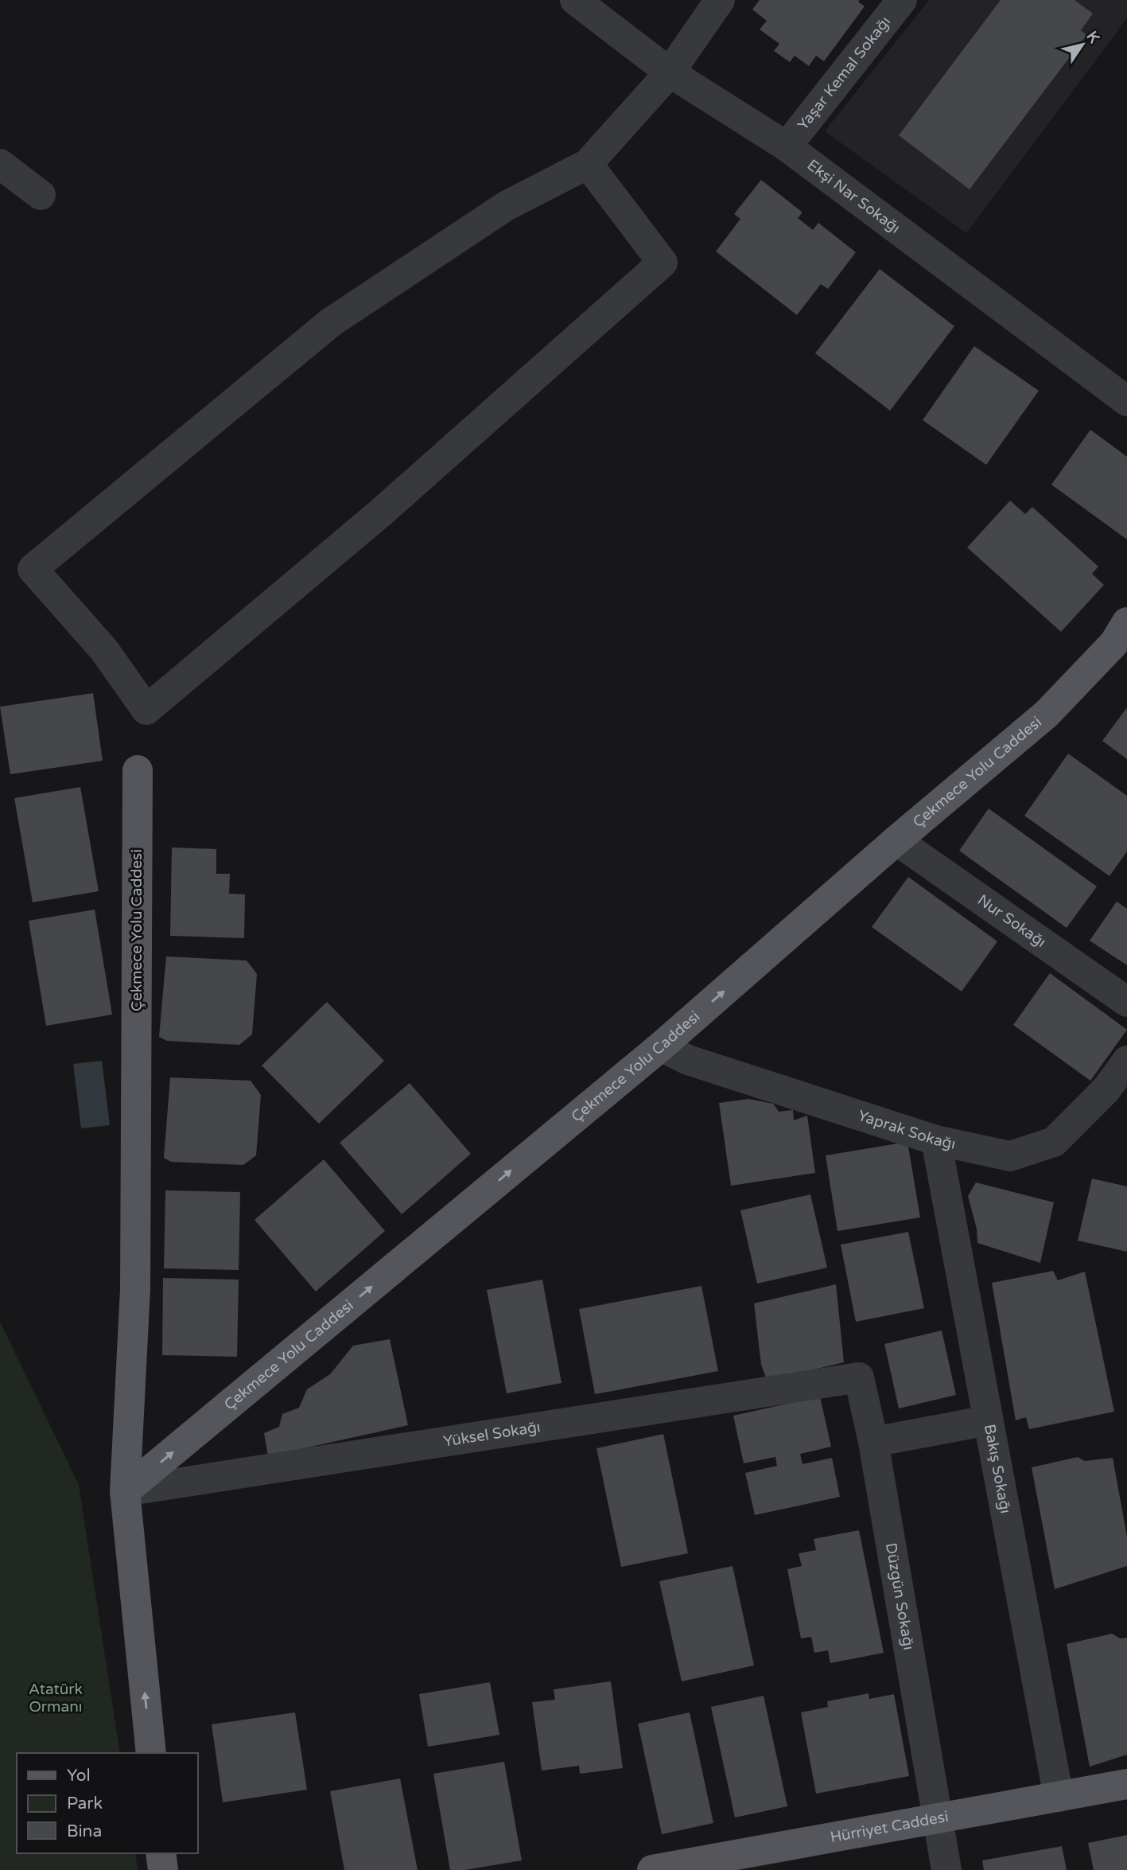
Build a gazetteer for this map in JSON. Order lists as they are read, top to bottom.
{
  "streets": {
    "main road": ["Çekmece Yolu Caddesi", "Hürriyet Caddesi"],
    "street": [
      "Yaşar Kemal Sokağı",
      "Ekşi Nar Sokağı",
      "Nur Sokağı",
      "Yaprak Sokağı",
      "Yüksel Sokağı",
      "Bakış Sokağı",
      "Düzgün Sokağı"
    ]
  },
  "crossings": [
    ["Yaşar Kemal Sokağı", "Ekşi Nar Sokağı"],
    ["Çekmece Yolu Caddesi", "Nur Sokağı"],
    ["Çekmece Yolu Caddesi", "Yaprak Sokağı"],
    ["Çekmece Yolu Caddesi", "Yüksel Sokağı"],
    ["Yaprak Sokağı", "Bakış Sokağı"],
    ["Yüksel Sokağı", "Düzgün Sokağı"],
    ["Bakış Sokağı", "Hürriyet Caddesi"],
    ["Düzgün Sokağı", "Hürriyet Caddesi"]
  ],
  "one_way": ["Çekmece Yolu Caddesi"],
  "parks": ["Atatürk Ormanı"],
  "legend": ["Yol", "Park", "Bina"],
  "north": "top right"
}
